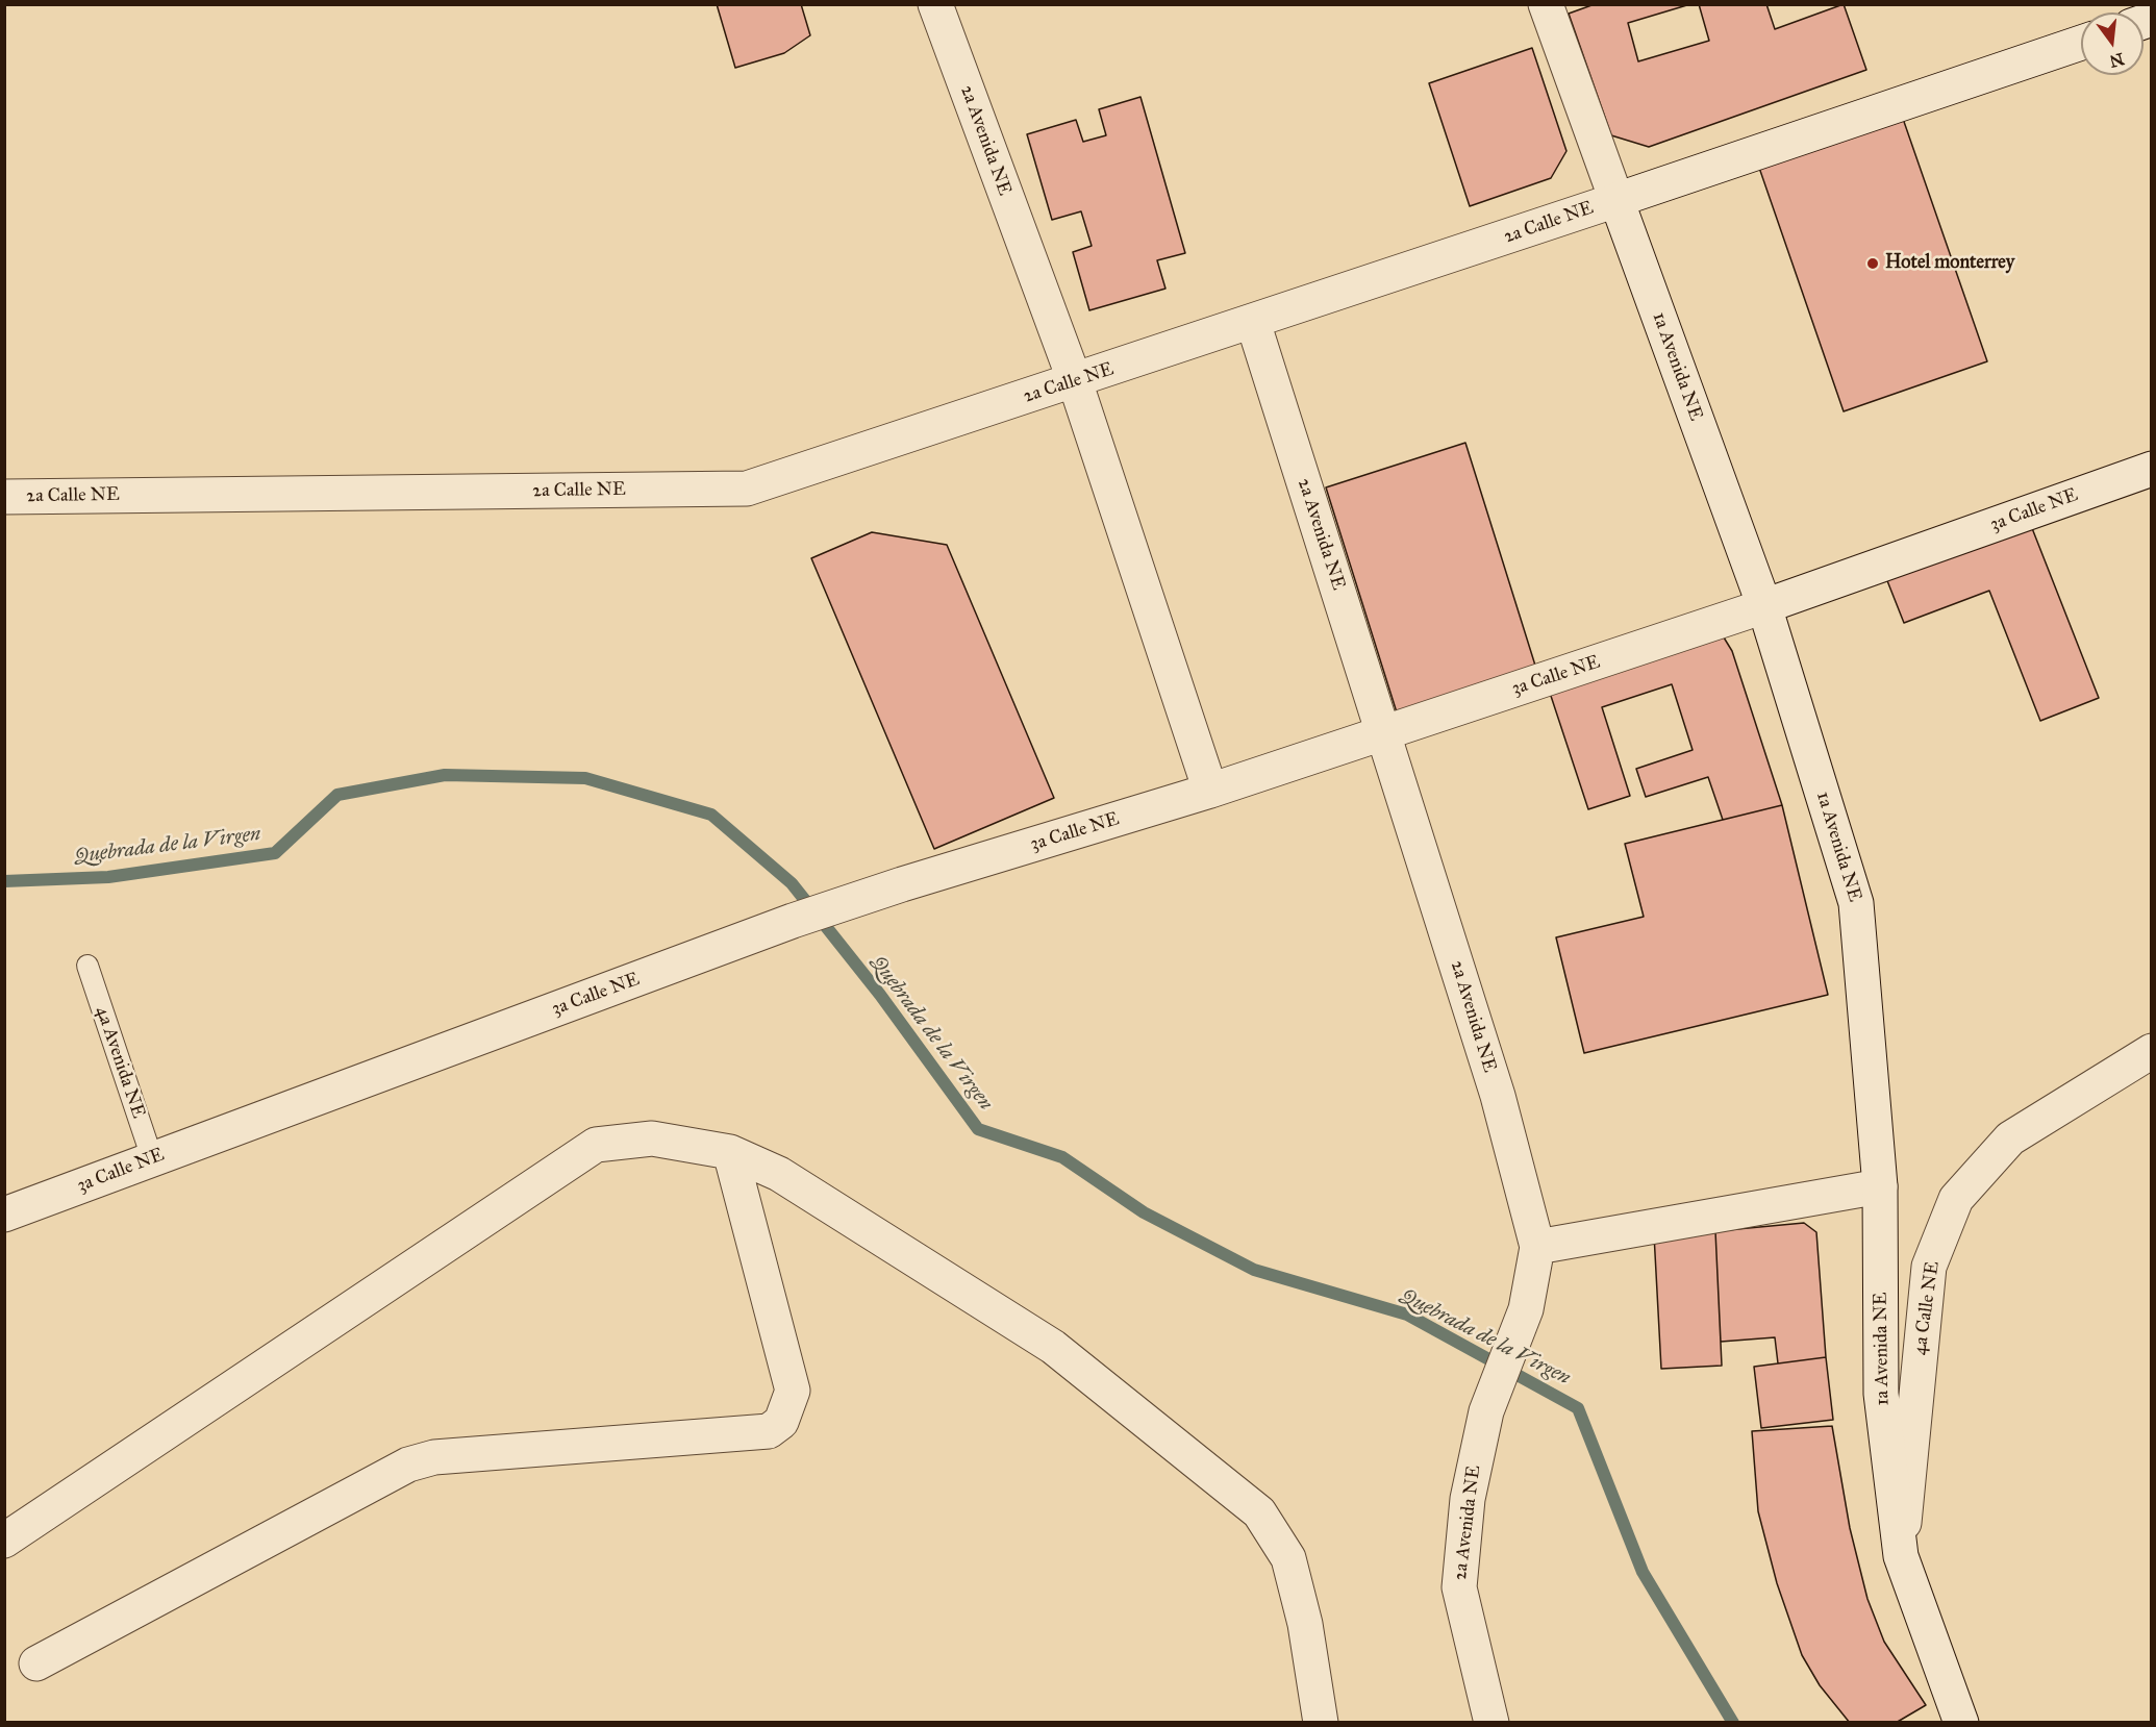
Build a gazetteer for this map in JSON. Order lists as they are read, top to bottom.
{
  "streets": {
    "street": [
      "2a Avenida NE",
      "2a Calle NE",
      "1a Avenida NE",
      "3a Calle NE",
      "4a Calle NE"
    ],
    "lane": ["4a Avenida NE"]
  },
  "crossings": [
    ["2a Avenida NE", "2a Calle NE"],
    ["2a Avenida NE", "3a Calle NE"],
    ["2a Calle NE", "1a Avenida NE"],
    ["1a Avenida NE", "3a Calle NE"],
    ["1a Avenida NE", "4a Calle NE"],
    ["3a Calle NE", "4a Avenida NE"]
  ],
  "water": ["Quebrada de la Virgen"],
  "places": ["Hotel monterrey"],
  "north": "bottom"
}
